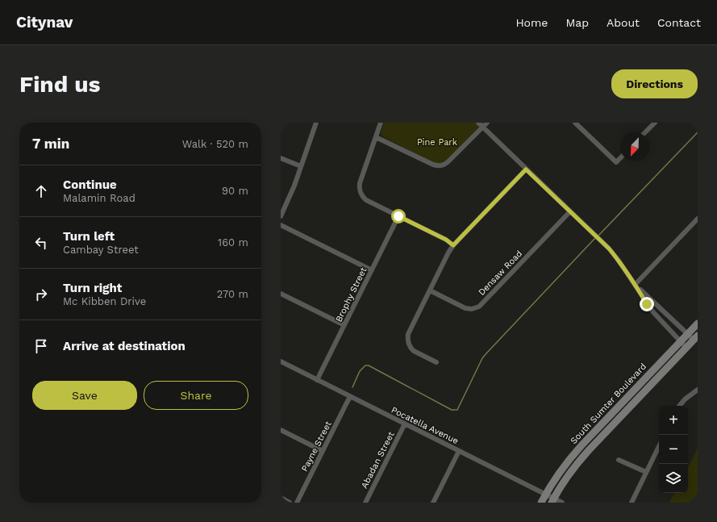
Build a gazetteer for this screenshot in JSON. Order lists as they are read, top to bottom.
{
  "streets": {
    "main road": ["South Sumter Boulevard"],
    "street": [
      "Densaw Road",
      "Brophy Street",
      "Pocatella Avenue",
      "Payne Street",
      "Abadan Street"
    ]
  },
  "crossings": [
    ["Brophy Street", "Pocatella Avenue"],
    ["South Sumter Boulevard", "Pocatella Avenue"],
    ["Pocatella Avenue", "Payne Street"],
    ["Pocatella Avenue", "Abadan Street"]
  ],
  "parks": ["Pine Park"],
  "north": "bottom left",
  "page": {
    "header": "Citynav",
    "nav": [
      "Home",
      "Map",
      "About",
      "Contact"
    ],
    "buttons": [
      "Directions",
      ["Save", "Share"]
    ],
    "title": "Find us",
    "heading": ["7 min", "Walk · 520 m"],
    "list": [
      ["Continue", "Malamin Road", "90 m"],
      ["Turn left", "Cambay Street", "160 m"],
      ["Turn right", "Mc Kibben Drive", "270 m"],
      "Arrive at destination"
    ],
    "map_buttons": ["+", "−"]
  }
}
